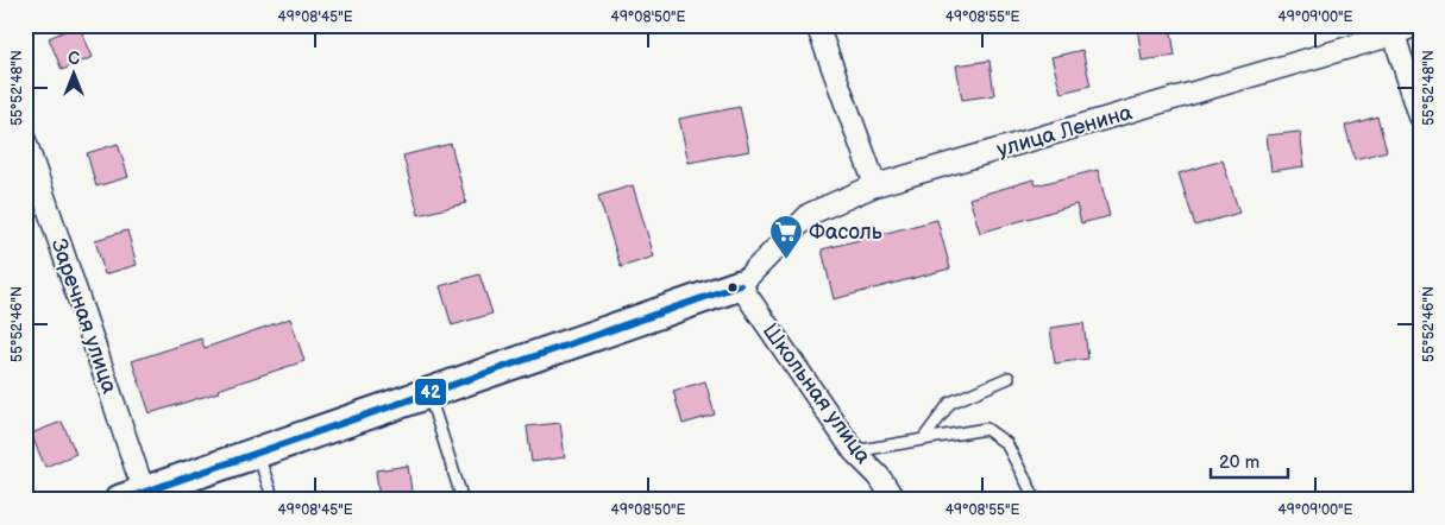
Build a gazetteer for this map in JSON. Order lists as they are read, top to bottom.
{
  "streets": {
    "street": ["улица Ленина", "Заречная улица", "Школьная улица"]
  },
  "crossings": [
    ["улица Ленина", "Школьная улица"]
  ],
  "places": {
    "supermarket": ["Фасоль"]
  },
  "lines": ["transit line 42"],
  "scale_bar": "20 m",
  "north": "top",
  "coordinates": [
    "49°08'45\"E",
    "49°08'50\"E",
    "49°08'55\"E",
    "49°09'00\"E",
    "55°52'48\"N",
    "55°52'46\"N"
  ]
}
